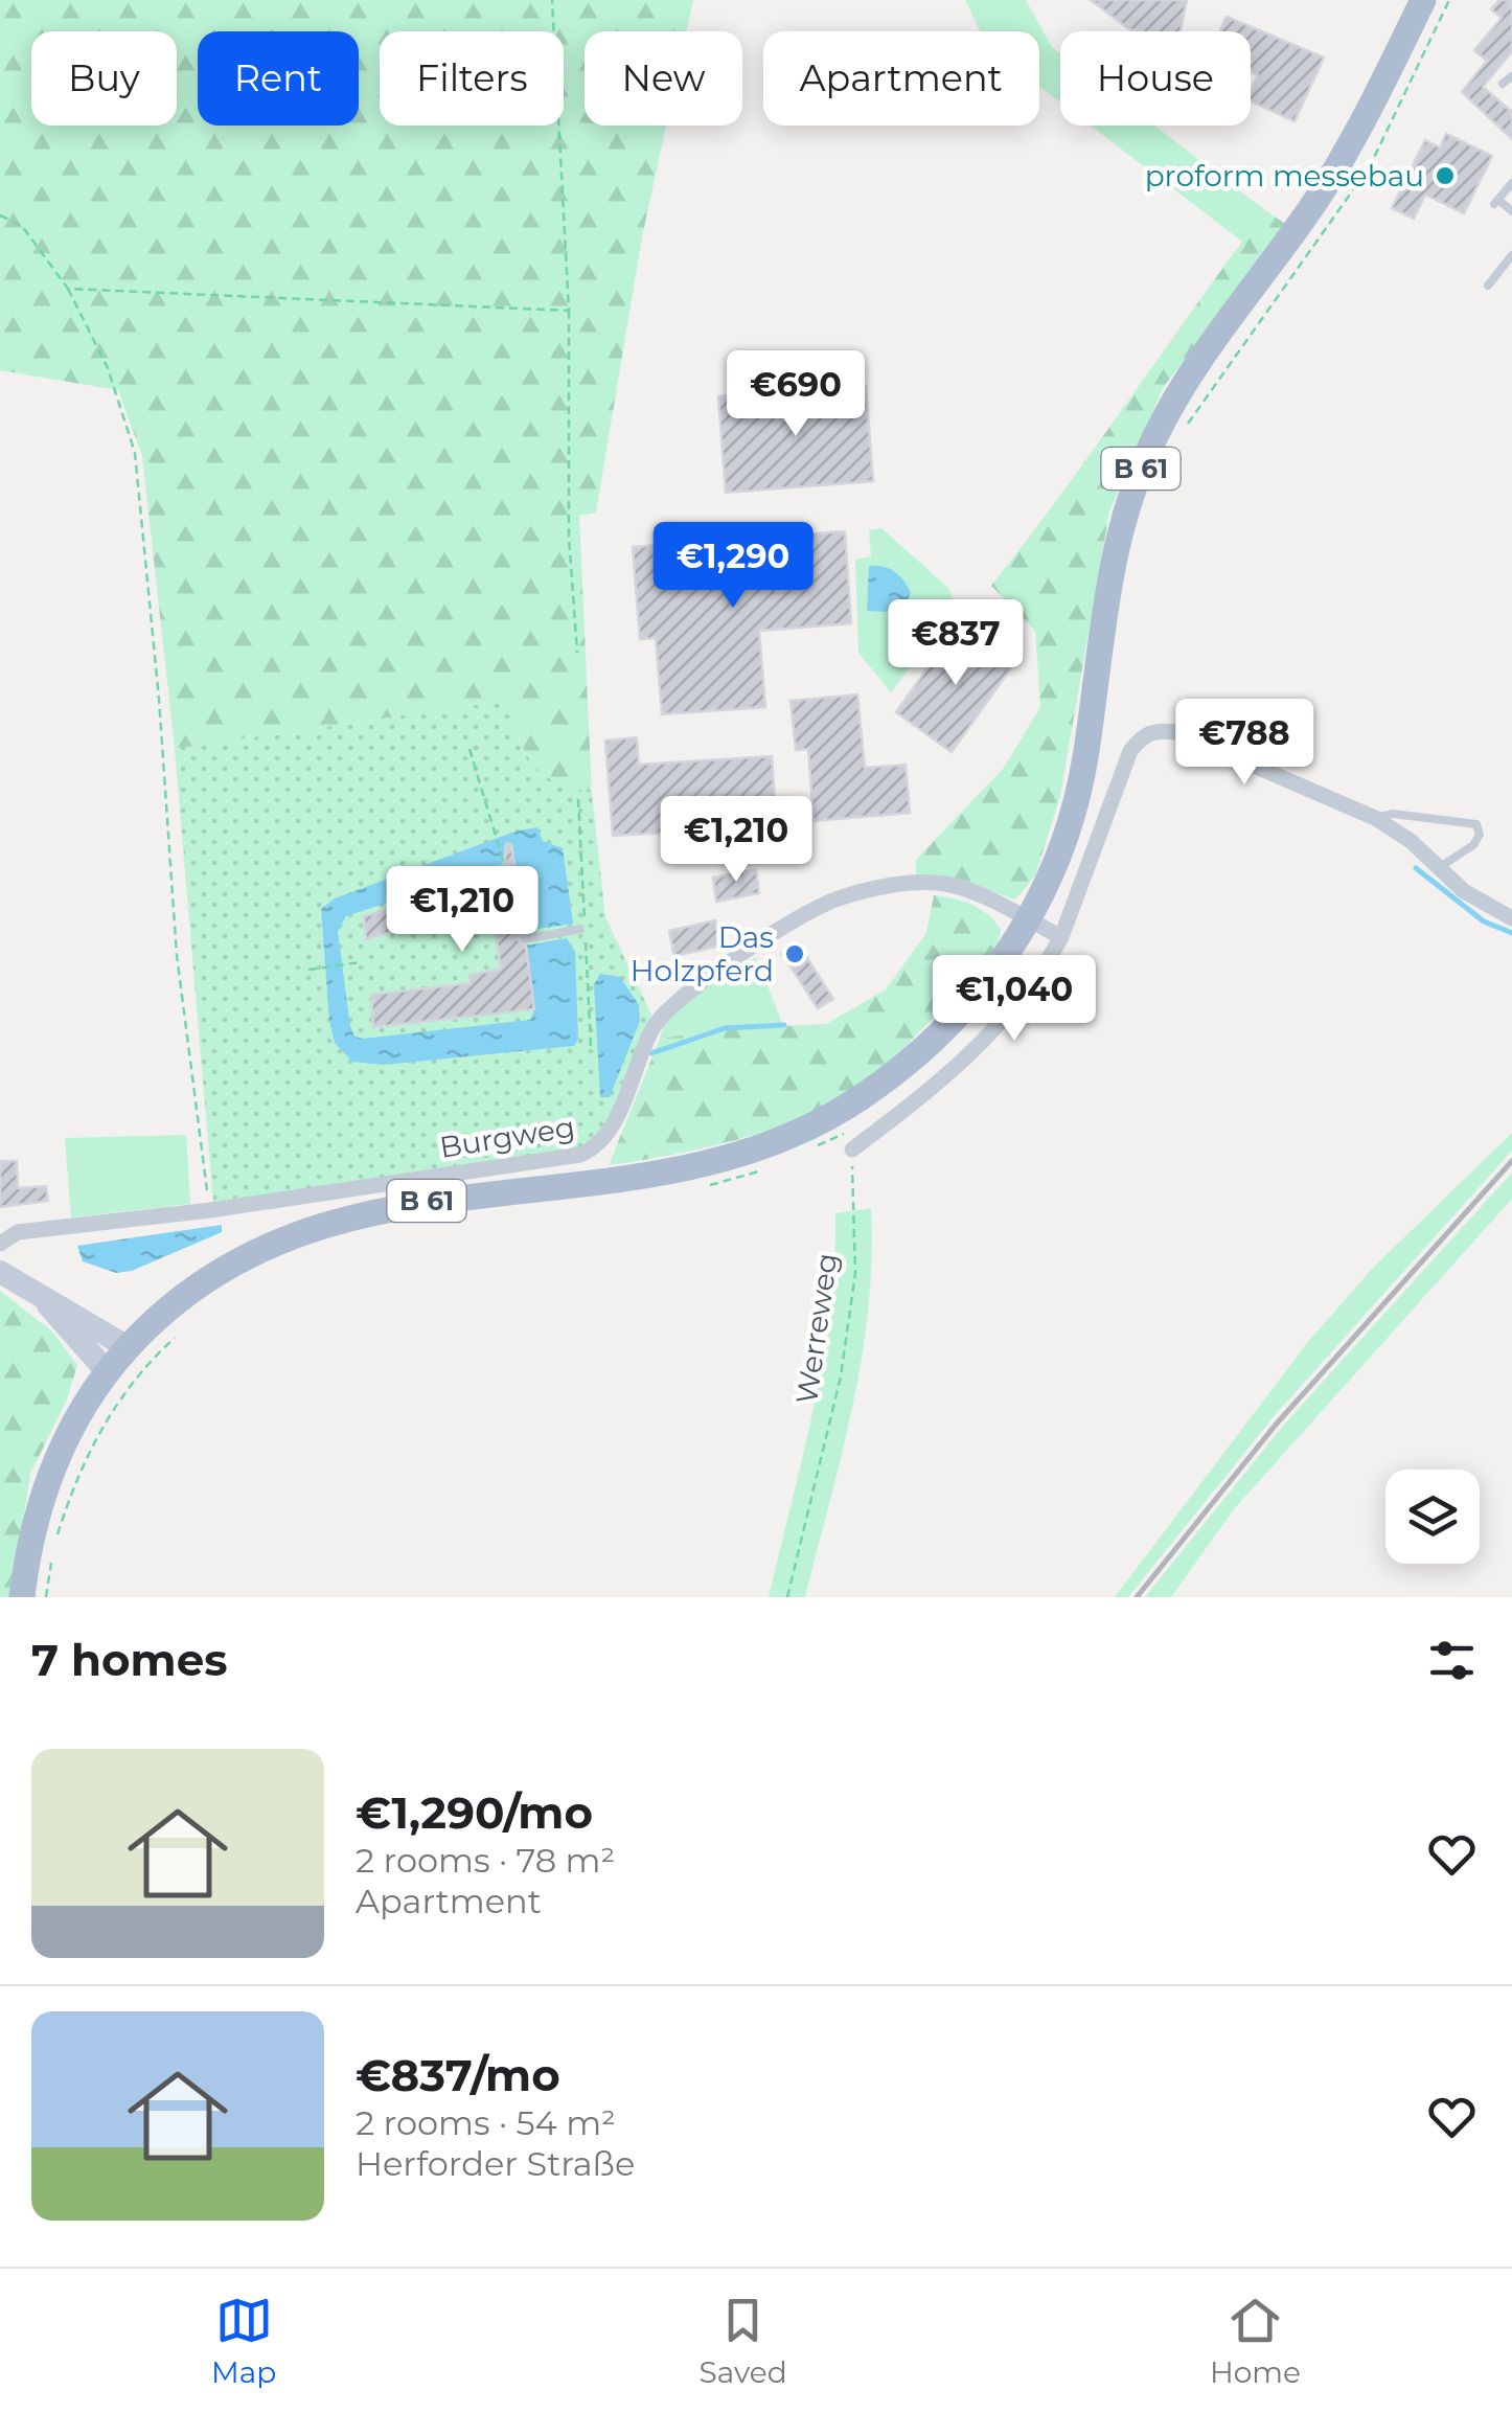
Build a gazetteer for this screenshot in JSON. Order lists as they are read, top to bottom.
{
  "streets": {
    "main road": ["B 61"],
    "street": ["Burgweg"],
    "path": ["Werreweg"]
  },
  "crossings": [
    ["B 61", "Burgweg"]
  ],
  "places": ["proform messebau", "Das Holzpferd"],
  "page": {
    "chip": [
      "Buy",
      "Rent",
      "Filters",
      "New",
      "Apartment",
      "House"
    ],
    "price": [
      "€690",
      "€1,290",
      "€837",
      "€788",
      "€1,210",
      "€1,210",
      "€1,040"
    ],
    "heading": "7 homes",
    "list": [
      {
        "name": "€1,290/mo",
        "note": "2 rooms · 78 m² · Apartment"
      },
      {
        "name": "€837/mo",
        "note": "2 rooms · 54 m² · Herforder Straße"
      }
    ],
    "tabs": ["Map", "Saved", "Home"]
  }
}
